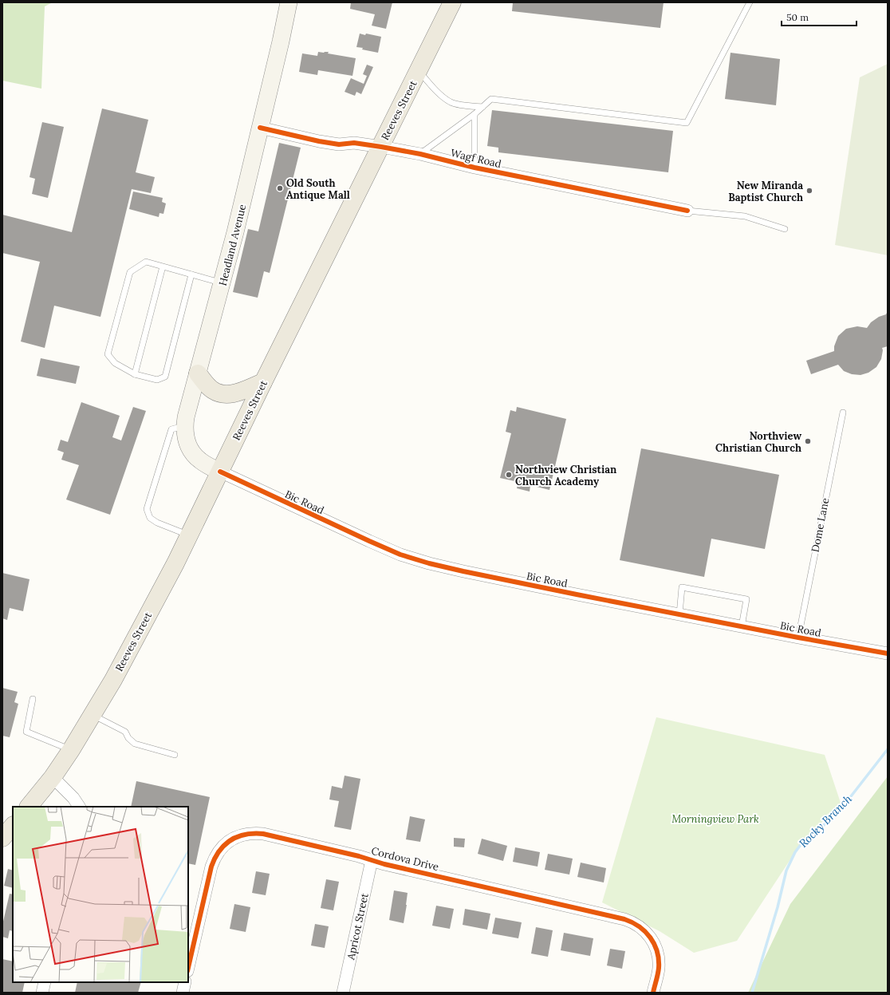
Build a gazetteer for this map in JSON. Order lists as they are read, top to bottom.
{
  "streets": {
    "main road": ["Reeves Street", "Headland Avenue"],
    "street": [
      "Wagf Road",
      "Bic Road",
      "Cordova Drive",
      "Apricot Street"
    ],
    "lane": ["Dome Lane"]
  },
  "crossings": [
    ["Reeves Street", "Wagf Road"],
    ["Reeves Street", "Headland Avenue"],
    ["Reeves Street", "Bic Road"],
    ["Wagf Road", "Headland Avenue"],
    ["Headland Avenue", "Bic Road"],
    ["Bic Road", "Dome Lane"],
    ["Cordova Drive", "Apricot Street"]
  ],
  "water": ["Rocky Branch"],
  "parks": ["Morningview Park"],
  "places": [
    "Old South Antique Mall",
    "New Miranda Baptist Church",
    "Northview Christian Church",
    "Northview Christian Church Academy"
  ],
  "scale_bar": "50 m"
}
